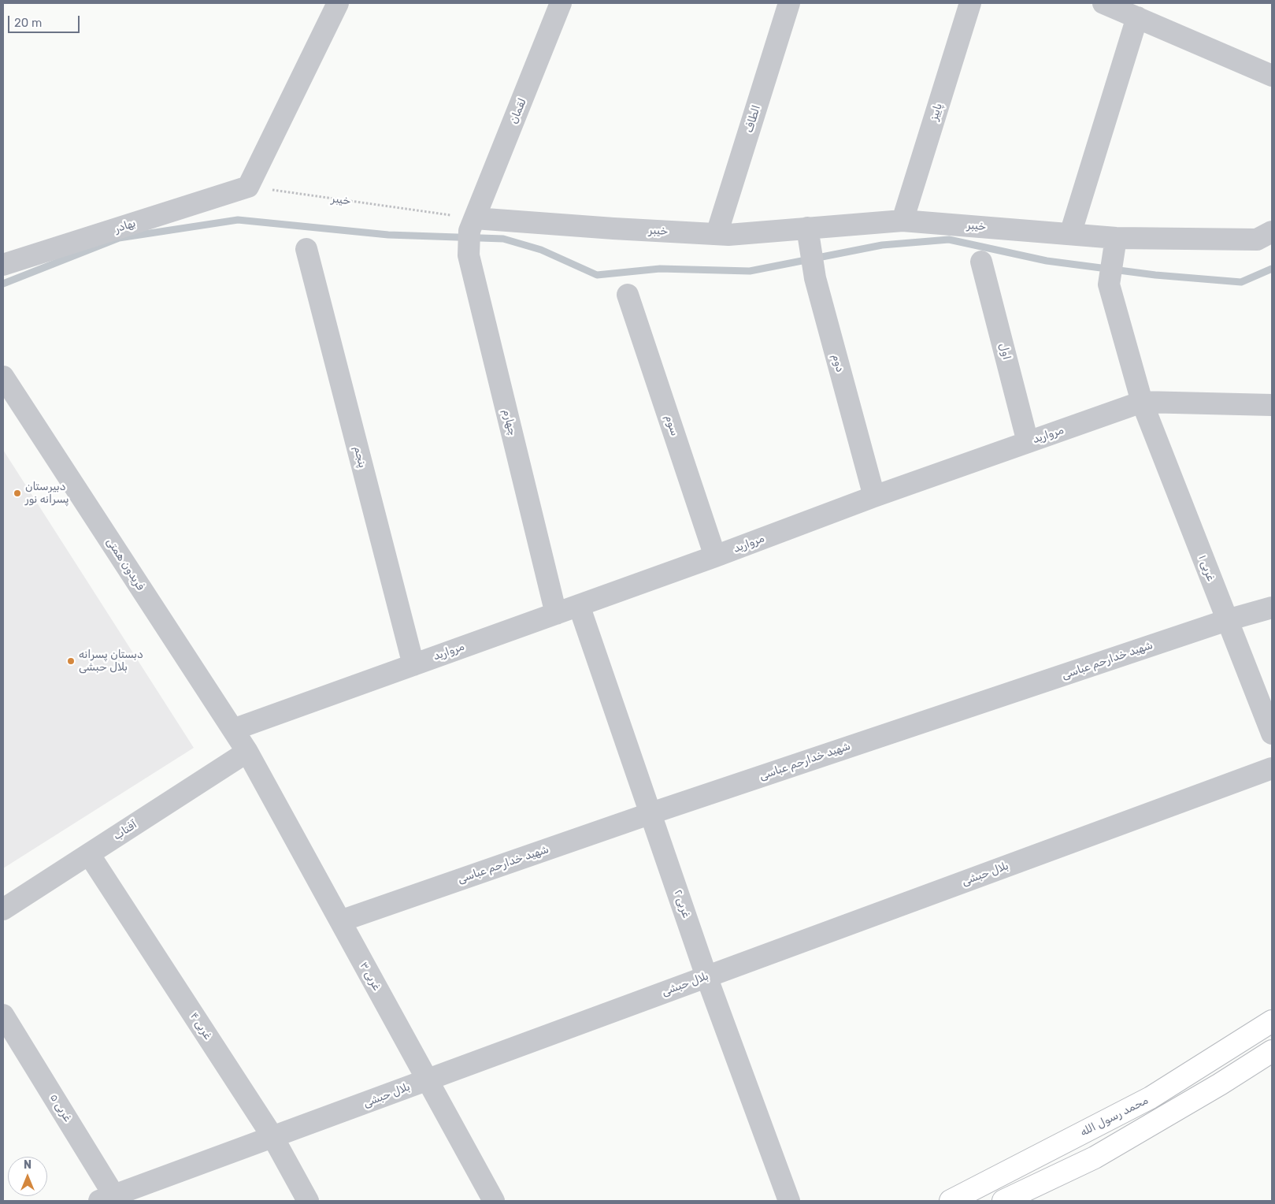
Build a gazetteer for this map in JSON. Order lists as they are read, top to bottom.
{
  "streets": {
    "main road": ["محمد رسول الله"],
    "street": [
      "لقمان",
      "پاییز",
      "الطاف",
      "خیبر",
      "بهادر",
      "اول",
      "دوم",
      "چهارم",
      "سوم",
      "مروارید",
      "پنجم",
      "فریدون همتی",
      "۱ غربی",
      "شهید خدارحم عباسی",
      "آفتاب",
      "بلال حبشی",
      "۲ غربی",
      "۳ غربی",
      "۴ غربی",
      "۵ غربی"
    ]
  },
  "crossings": [
    ["لقمان", "خیبر"],
    ["لقمان", "چهارم"],
    ["پاییز", "خیبر"],
    ["الطاف", "خیبر"],
    ["خیبر", "بهادر"],
    ["خیبر", "دوم"],
    ["خیبر", "چهارم"],
    ["خیبر", "۱ غربی"],
    ["اول", "مروارید"],
    ["دوم", "مروارید"],
    ["چهارم", "مروارید"],
    ["سوم", "مروارید"],
    ["مروارید", "پنجم"],
    ["مروارید", "فریدون همتی"],
    ["مروارید", "۱ غربی"],
    ["مروارید", "۲ غربی"],
    ["فریدون همتی", "آفتاب"],
    ["فریدون همتی", "۳ غربی"],
    ["۱ غربی", "شهید خدارحم عباسی"],
    ["شهید خدارحم عباسی", "۲ غربی"],
    ["شهید خدارحم عباسی", "۳ غربی"],
    ["آفتاب", "۳ غربی"],
    ["آفتاب", "۴ غربی"],
    ["بلال حبشی", "۲ غربی"],
    ["بلال حبشی", "۳ غربی"],
    ["بلال حبشی", "۴ غربی"],
    ["بلال حبشی", "۵ غربی"]
  ],
  "places": ["دبیرستان پسرانه نور", "دبستان پسرانه بلال حبشی"],
  "scale_bar": "20 m",
  "north": "top"
}
